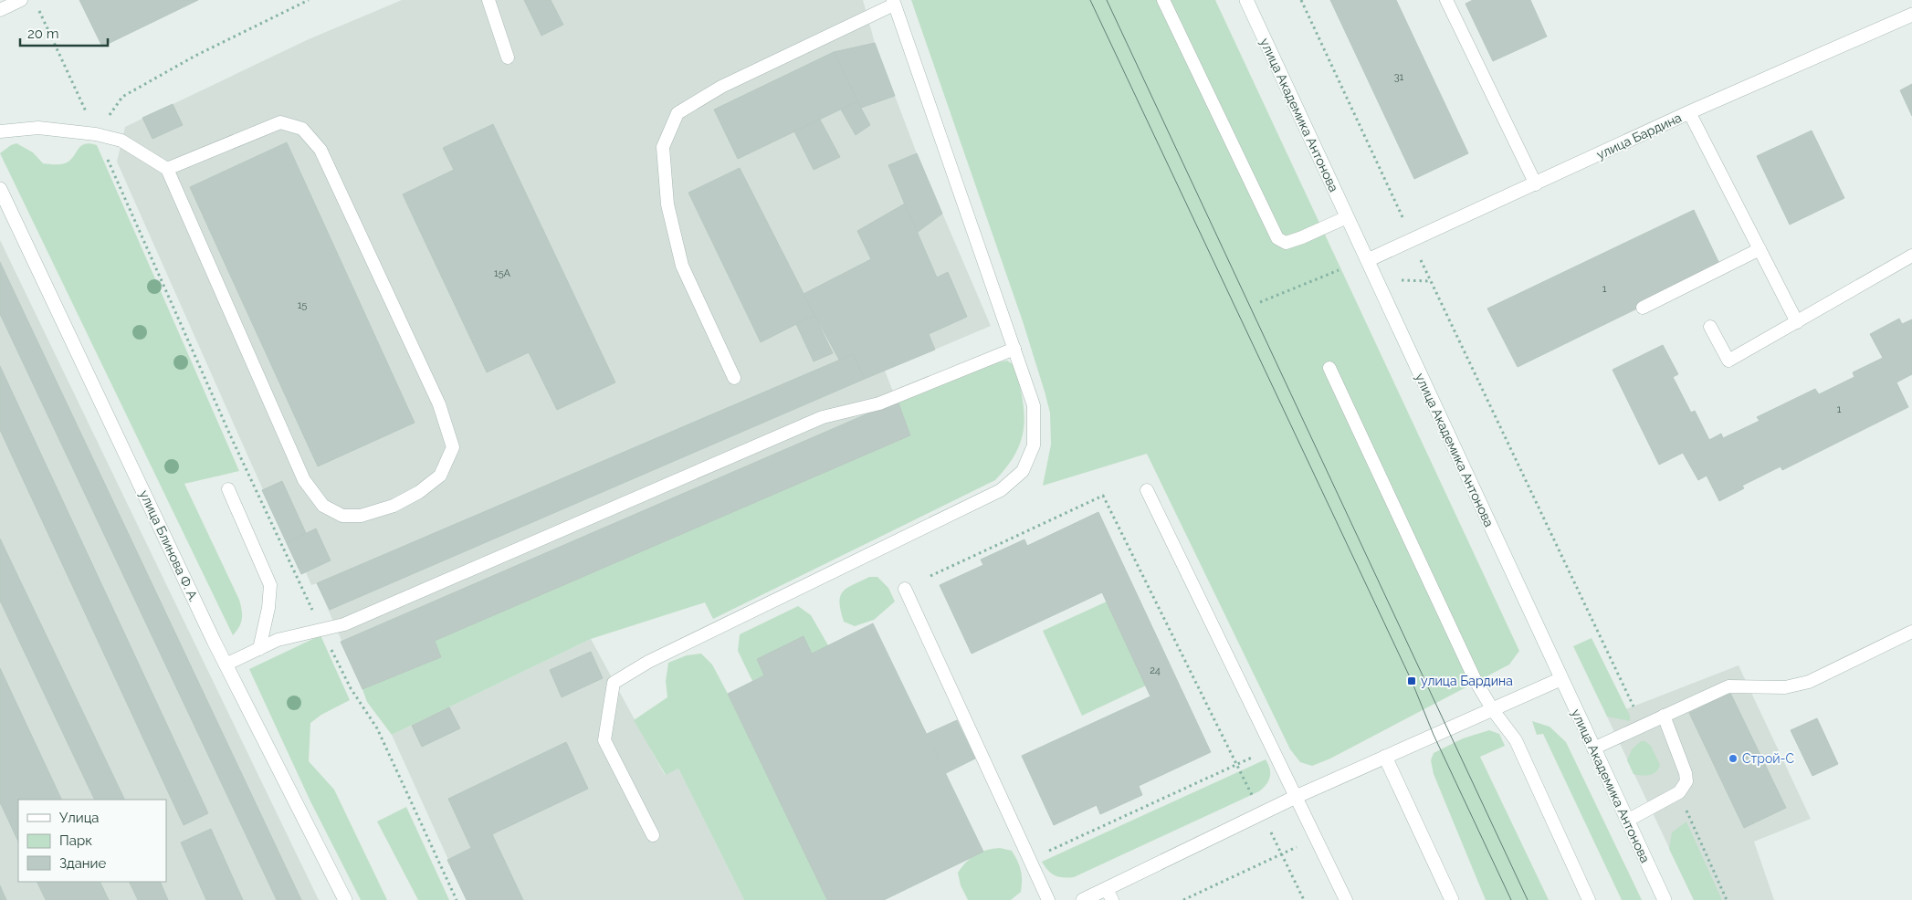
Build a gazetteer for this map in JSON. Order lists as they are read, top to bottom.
{
  "streets": {
    "street": ["улица Академика Антонова", "улица Бардина", "улица Блинова Ф. А."]
  },
  "crossings": [
    ["улица Академика Антонова", "улица Бардина"]
  ],
  "places": {
    "transit": ["улица Бардина"],
    "other": ["Строй-С"]
  },
  "house_numbers": [
    "31",
    "15А",
    "1",
    "15",
    "1",
    "24"
  ],
  "legend": ["Улица", "Парк", "Здание"],
  "scale_bar": "20 m"
}
